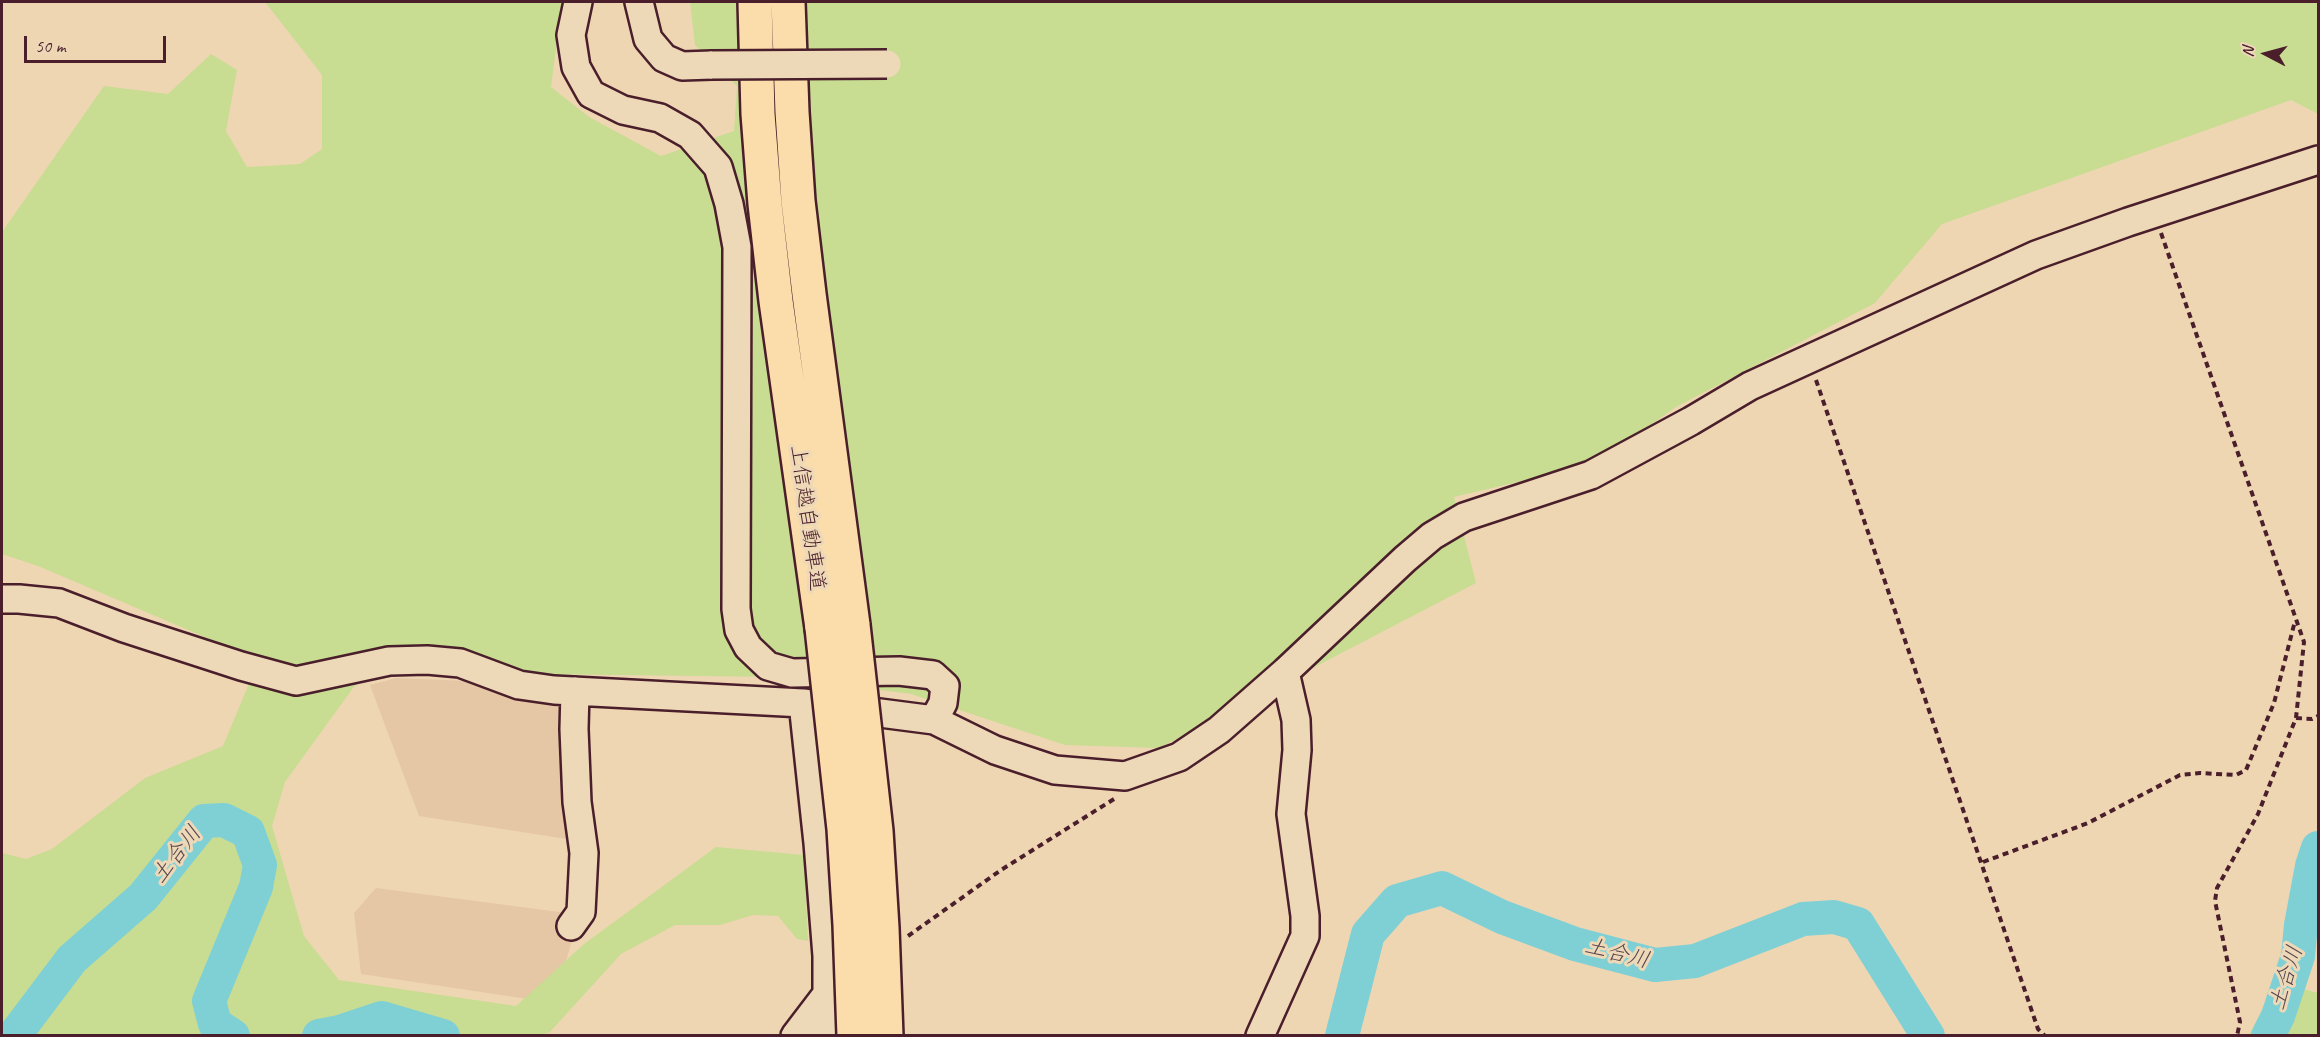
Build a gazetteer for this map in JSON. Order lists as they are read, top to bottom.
{
  "streets": {
    "highway": ["上信越自動車道"]
  },
  "water": ["土合川"],
  "scale_bar": "50 m",
  "north": "left"
}
